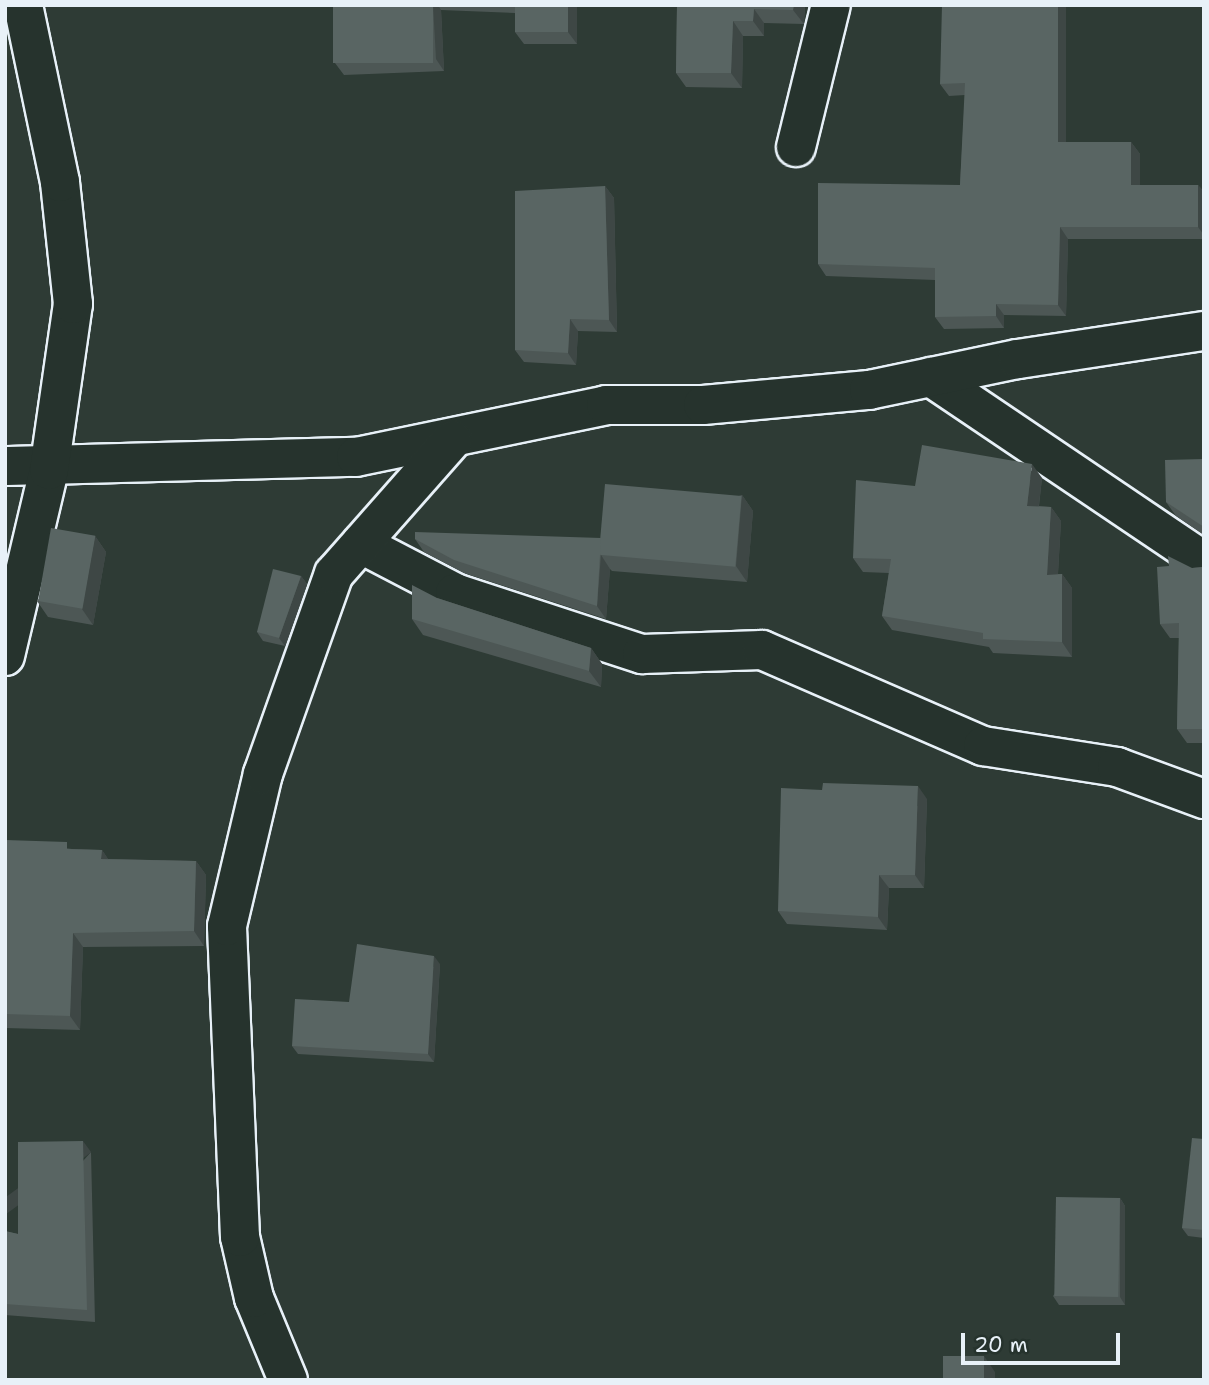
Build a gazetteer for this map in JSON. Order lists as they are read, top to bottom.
{
  "scale_bar": "20 m"
}
